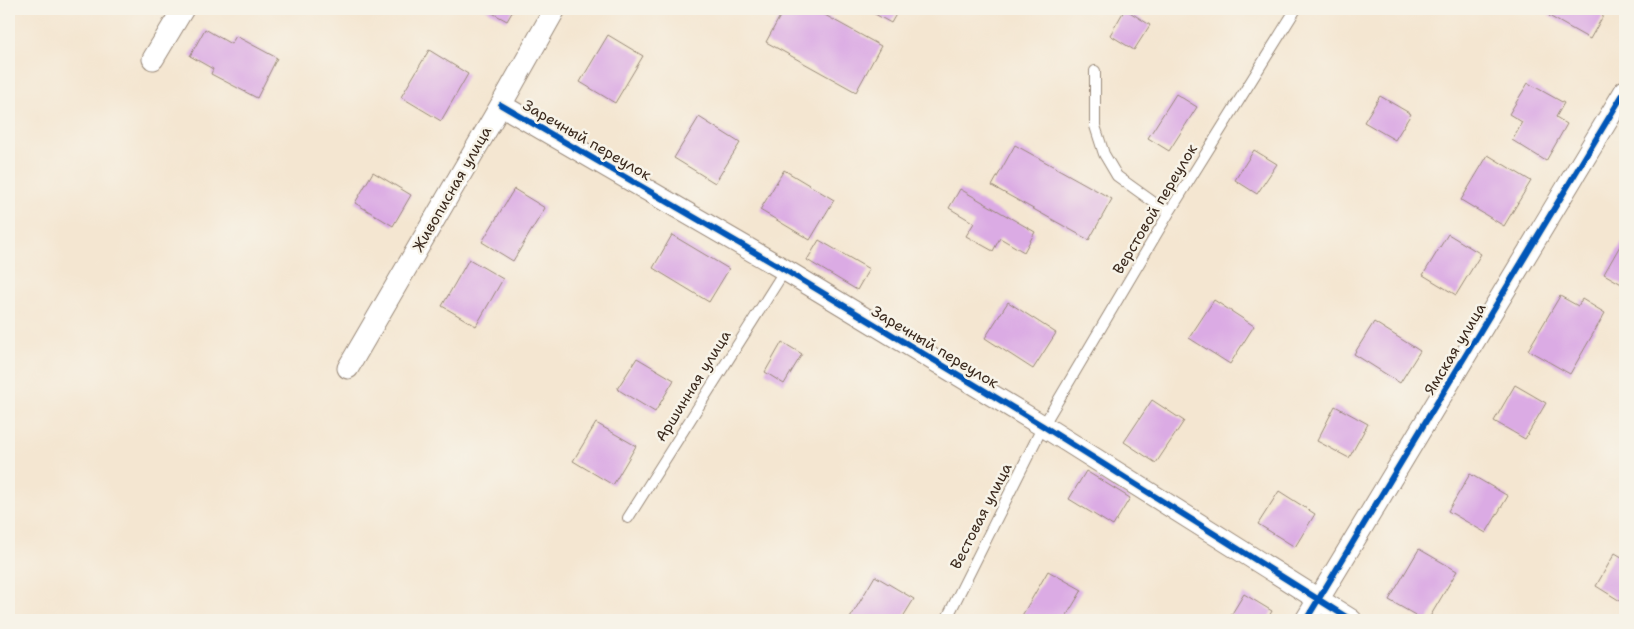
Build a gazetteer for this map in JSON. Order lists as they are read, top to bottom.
{
  "streets": {
    "street": ["Заречный переулок", "Живописная улица", "Ямская улица"],
    "lane": ["Верстовой переулок", "Аршинная улица", "Вестовая улица"]
  },
  "crossings": [
    ["Заречный переулок", "Живописная улица"],
    ["Заречный переулок", "Верстовой переулок"],
    ["Заречный переулок", "Ямская улица"],
    ["Заречный переулок", "Аршинная улица"],
    ["Заречный переулок", "Вестовая улица"],
    ["Верстовой переулок", "Вестовая улица"]
  ]
}
